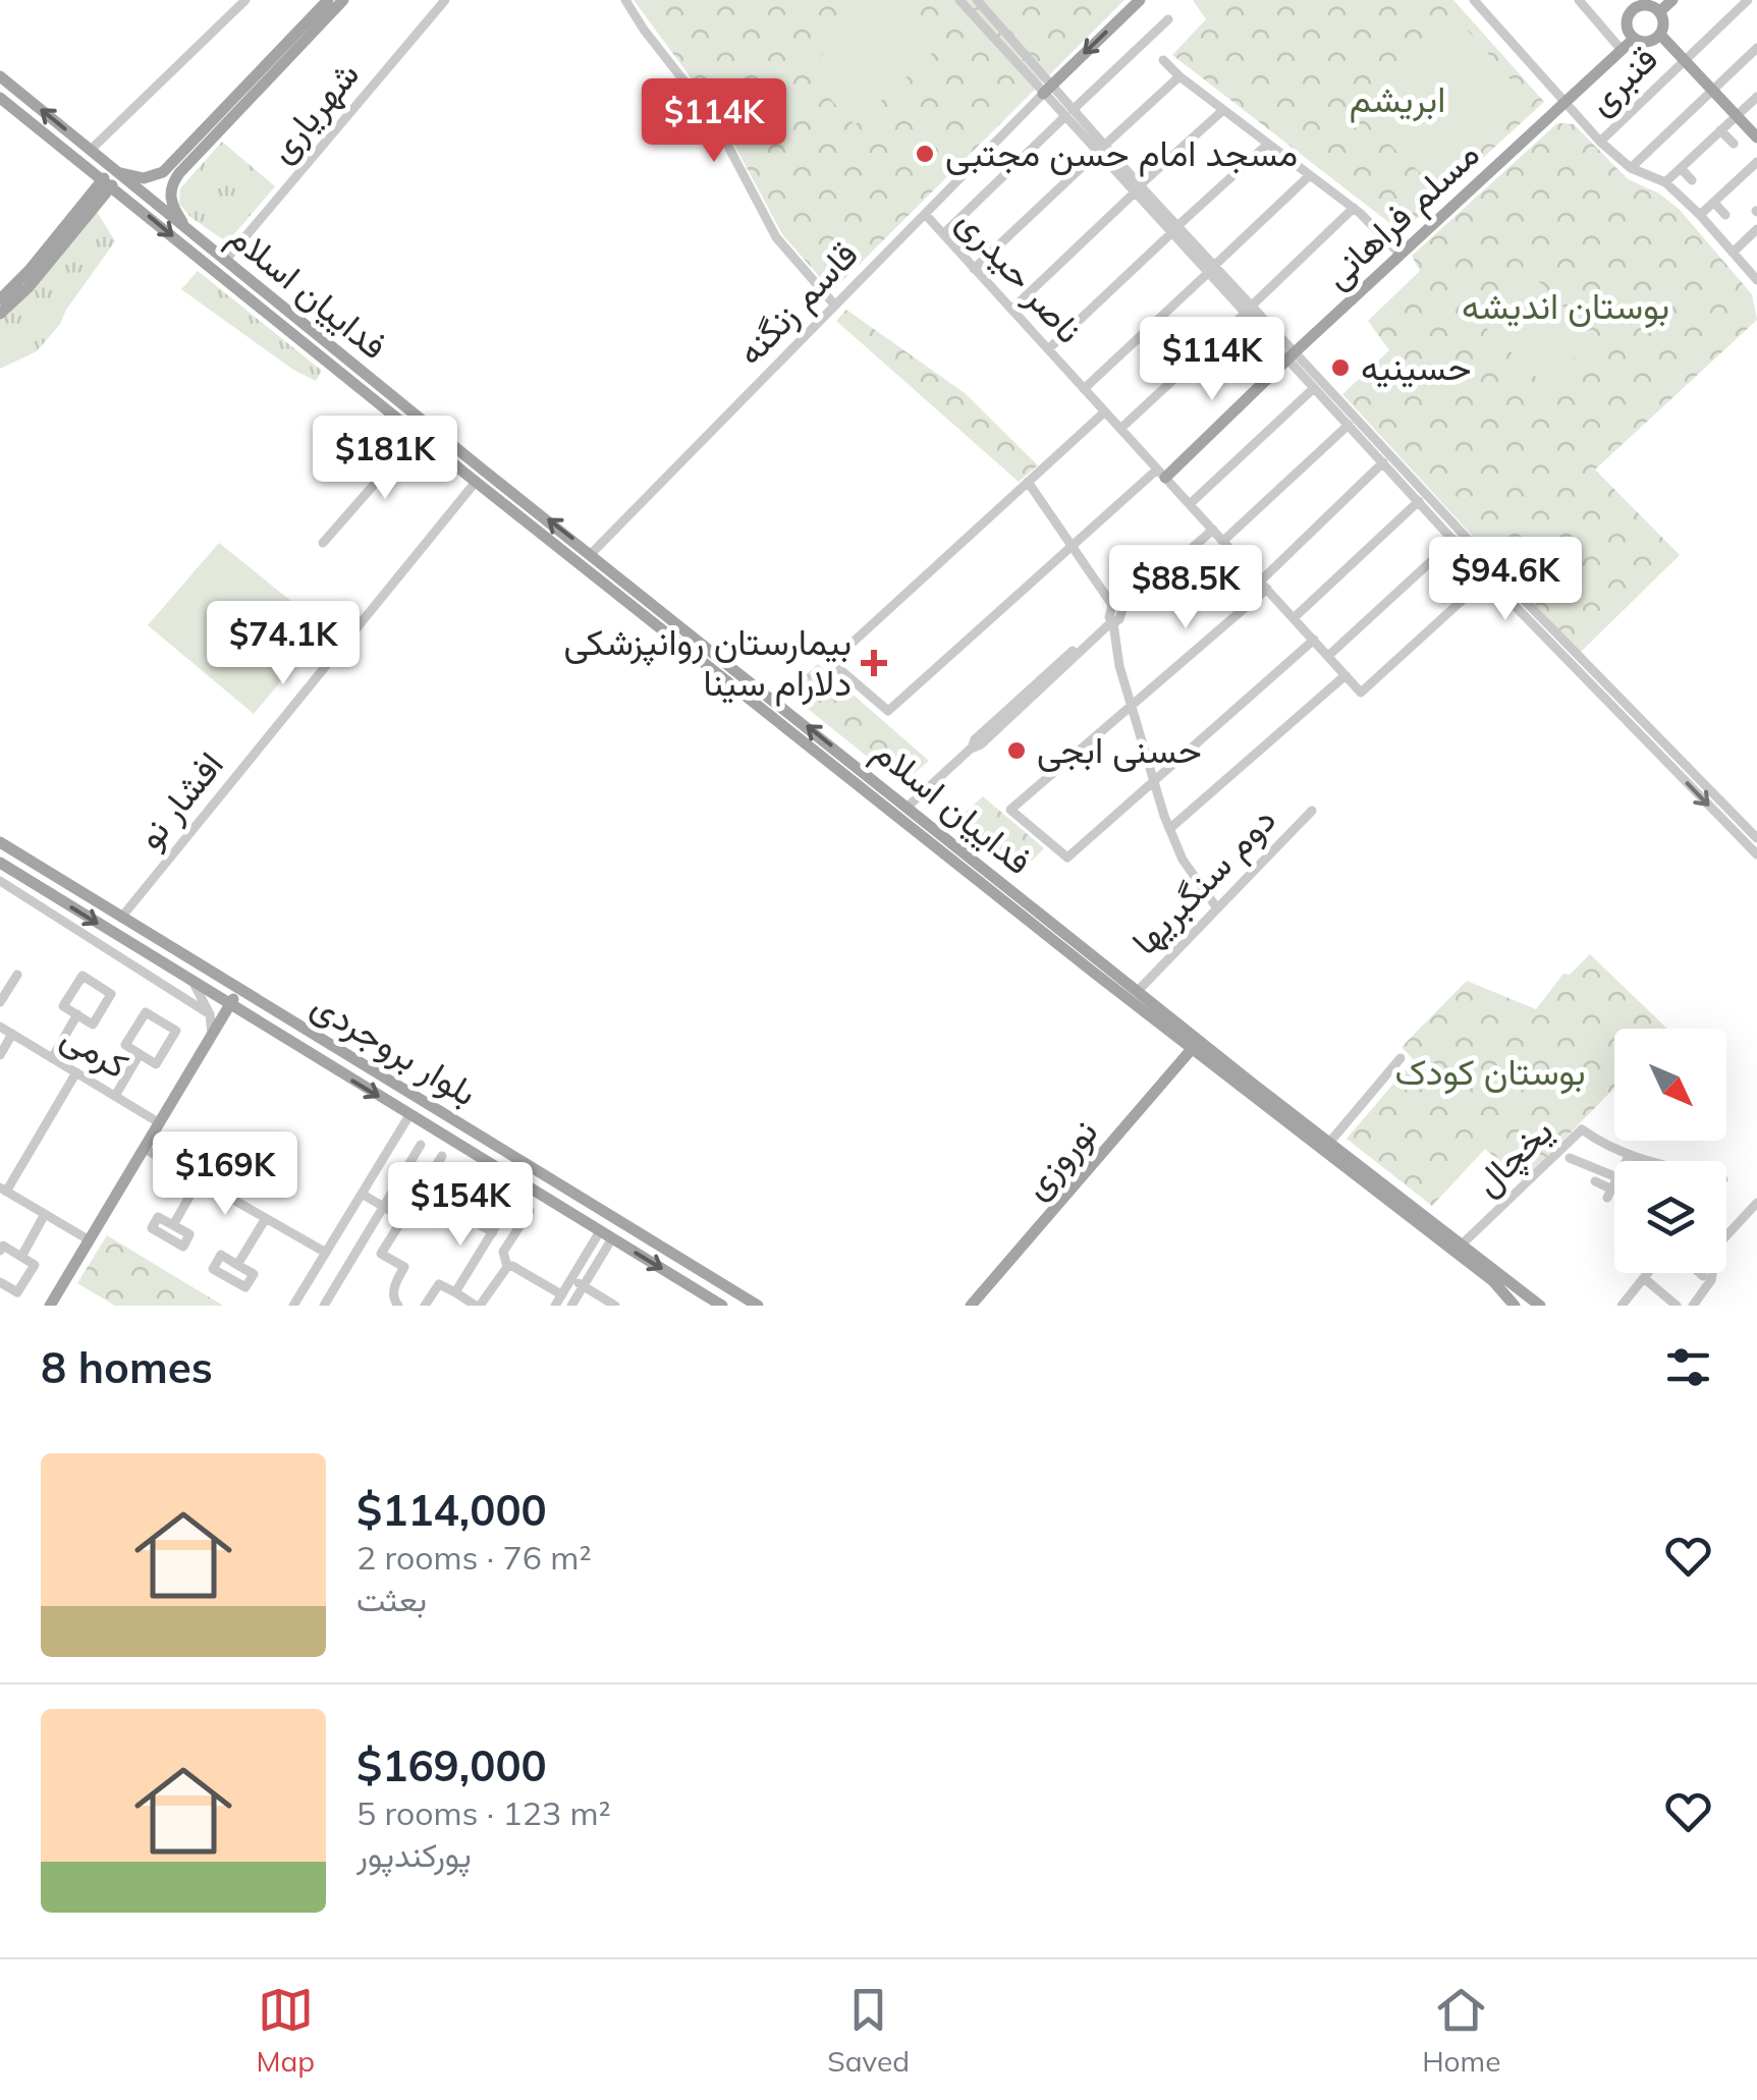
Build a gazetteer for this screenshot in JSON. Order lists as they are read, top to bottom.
{
  "streets": {
    "main road": [
      "مسلم فراهانی",
      "فداییان اسلام",
      "بلوار بروجردی",
      "نوروزی"
    ],
    "street": [
      "قنبری",
      "شهریاری",
      "ناصر حیدری",
      "قاسم زنگنه",
      "افشار نو",
      "دوم سنگبریها",
      "کرمی",
      "یخچال"
    ]
  },
  "crossings": [
    ["شهریاری", "فداییان اسلام"],
    ["مسلم فراهانی", "ناصر حیدری"],
    ["ناصر حیدری", "قاسم زنگنه"],
    ["فداییان اسلام", "قاسم زنگنه"],
    ["فداییان اسلام", "افشار نو"],
    ["فداییان اسلام", "دوم سنگبریها"],
    ["فداییان اسلام", "یخچال"],
    ["فداییان اسلام", "نوروزی"],
    ["افشار نو", "بلوار بروجردی"]
  ],
  "parks": ["ابریشم", "بوستان اندیشه", "بوستان کودک"],
  "places": {
    "other": ["مسجد امام حسن مجتبی", "حسینیه", "حسنی ابجی"],
    "health": ["بیمارستان روانپزشکی دلارام سینا"]
  },
  "north": "bottom right",
  "page": {
    "price": [
      "$114K",
      "$114K",
      "$181K",
      "$94.6K",
      "$88.5K",
      "$74.1K",
      "$169K",
      "$154K"
    ],
    "heading": "8 homes",
    "list": [
      {
        "name": "$114,000",
        "note": "2 rooms · 76 m² · بعثت"
      },
      {
        "name": "$169,000",
        "note": "5 rooms · 123 m² · پورکندپور"
      }
    ],
    "tabs": ["Map", "Saved", "Home"]
  }
}
